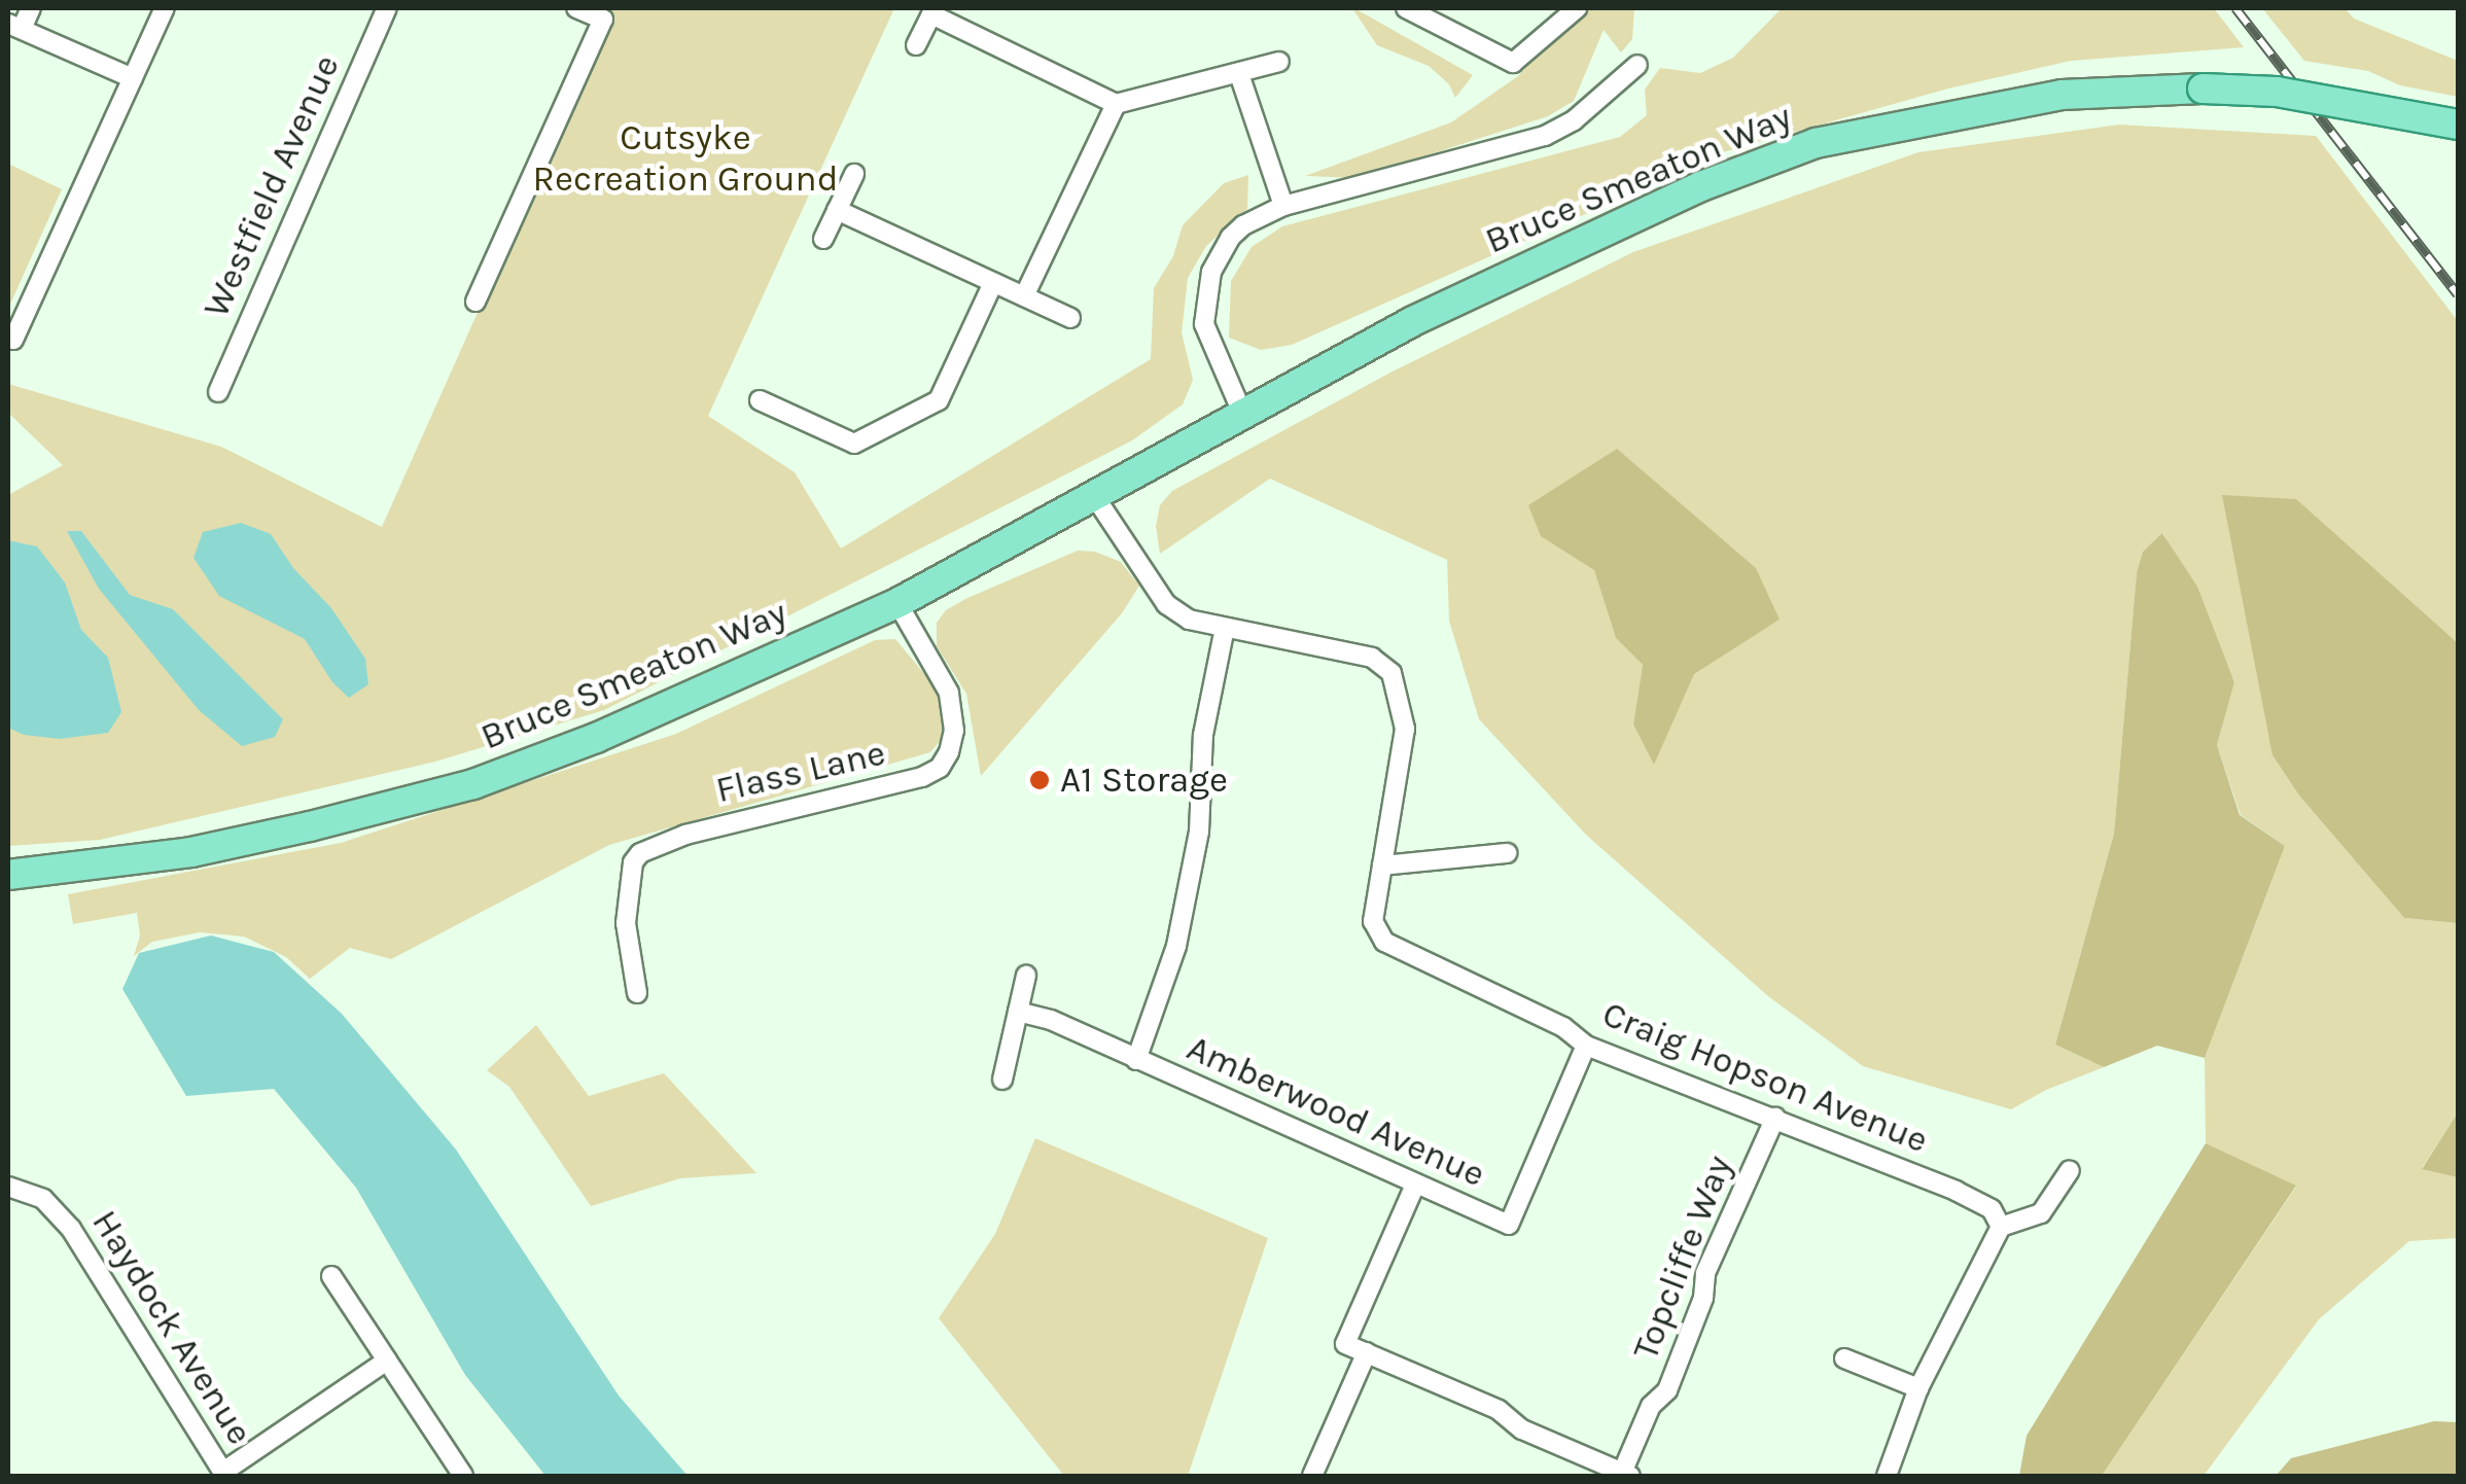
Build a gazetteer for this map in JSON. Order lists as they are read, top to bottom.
{
  "streets": {
    "main road": ["Bruce Smeaton Way"],
    "street": [
      "Westfield Avenue",
      "Flass Lane",
      "Craig Hopson Avenue",
      "Amberwood Avenue",
      "Topcliffe Way",
      "Haydock Avenue"
    ]
  },
  "crossings": [
    ["Bruce Smeaton Way", "Flass Lane"],
    ["Bruce Smeaton Way", "Craig Hopson Avenue"],
    ["Craig Hopson Avenue", "Amberwood Avenue"],
    ["Craig Hopson Avenue", "Topcliffe Way"]
  ],
  "parks": ["Cutsyke Recreation Ground"],
  "places": ["A1 Storage"]
}
